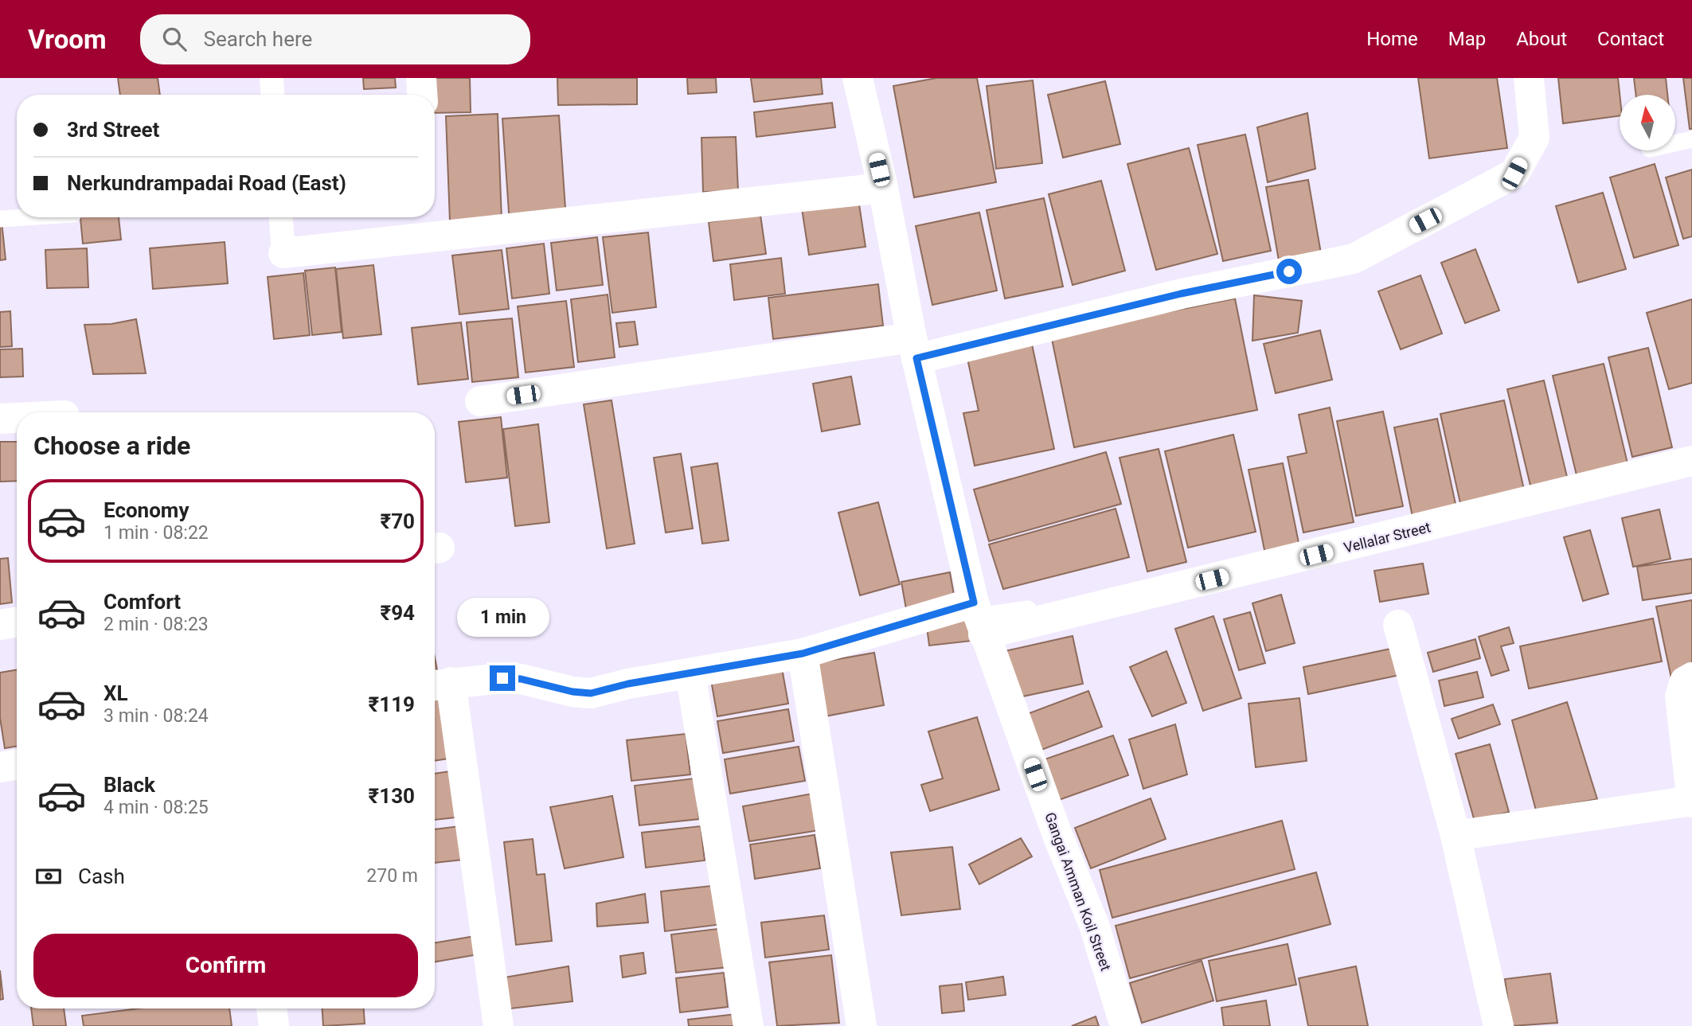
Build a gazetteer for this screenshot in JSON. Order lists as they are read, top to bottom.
{
  "streets": {
    "street": ["Vellalar Street", "Gangai Amman Koil Street"]
  },
  "crossings": [
    ["Vellalar Street", "Gangai Amman Koil Street"]
  ],
  "north": "top",
  "page": {
    "header": "Vroom",
    "search": "Search here",
    "nav": [
      "Home",
      "Map",
      "About",
      "Contact"
    ],
    "banner": ["3rd Street", "Nerkundrampadai Road (East)"],
    "heading": "Choose a ride",
    "list": [
      {
        "name": "Economy",
        "note": "1 min · 08:22",
        "value": "₹70"
      },
      {
        "name": "Comfort",
        "note": "2 min · 08:23",
        "value": "₹94"
      },
      {
        "name": "XL",
        "note": "3 min · 08:24",
        "value": "₹119"
      },
      {
        "name": "Black",
        "note": "4 min · 08:25",
        "value": "₹130"
      }
    ],
    "bubble": "1 min",
    "pay": ["Cash", "270 m"],
    "buttons": "Confirm"
  }
}
